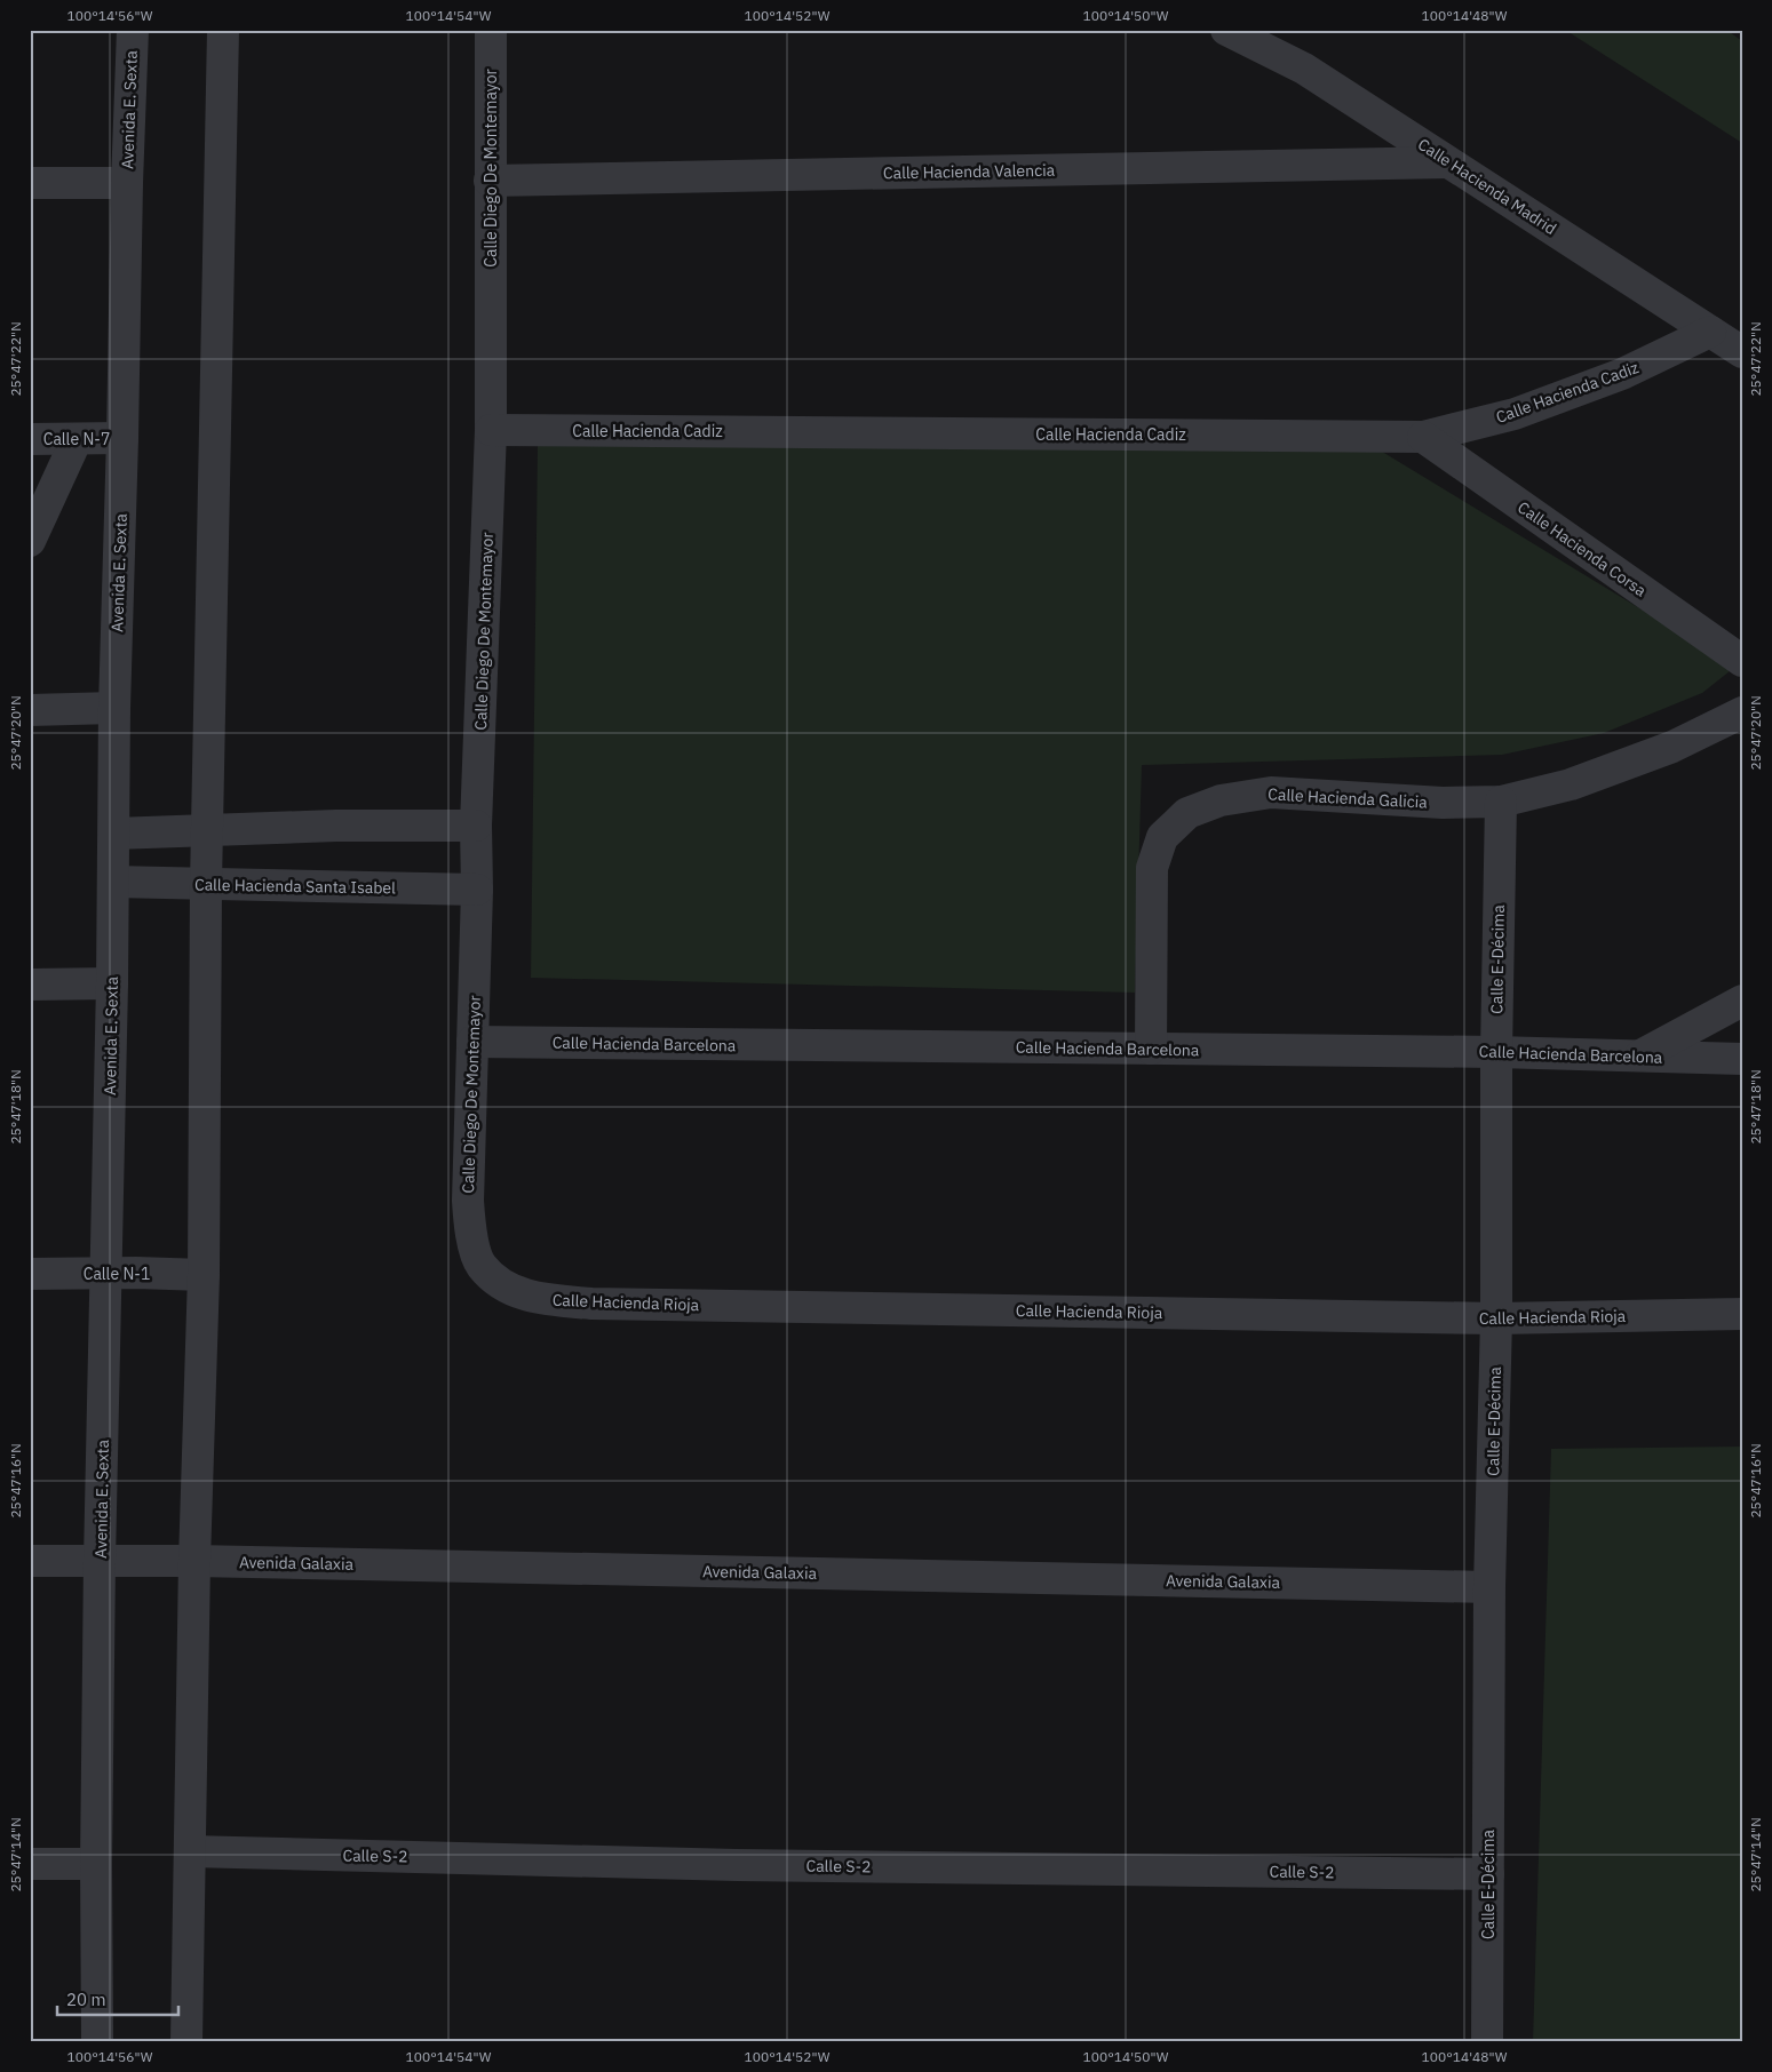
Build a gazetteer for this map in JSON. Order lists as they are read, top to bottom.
{
  "streets": {
    "street": [
      "Avenida E. Sexta",
      "Calle Diego De Montemayor",
      "Calle Hacienda Valencia",
      "Calle Hacienda Madrid",
      "Calle Hacienda Cadiz",
      "Calle N-7",
      "Calle Hacienda Corsa",
      "Calle Hacienda Galicia",
      "Calle Hacienda Santa Isabel",
      "Calle E-Décima",
      "Calle Hacienda Barcelona",
      "Calle N-1",
      "Calle Hacienda Rioja",
      "Avenida Galaxia",
      "Calle S-2"
    ]
  },
  "crossings": [
    ["Avenida E. Sexta", "Calle N-7"],
    ["Avenida E. Sexta", "Calle Hacienda Santa Isabel"],
    ["Avenida E. Sexta", "Calle N-1"],
    ["Avenida E. Sexta", "Avenida Galaxia"],
    ["Calle Diego De Montemayor", "Calle Hacienda Valencia"],
    ["Calle Diego De Montemayor", "Calle Hacienda Cadiz"],
    ["Calle Diego De Montemayor", "Calle Hacienda Santa Isabel"],
    ["Calle Diego De Montemayor", "Calle Hacienda Barcelona"],
    ["Calle Diego De Montemayor", "Calle Hacienda Rioja"],
    ["Calle Hacienda Valencia", "Calle Hacienda Madrid"],
    ["Calle Hacienda Madrid", "Calle Hacienda Cadiz"],
    ["Calle Hacienda Cadiz", "Calle Hacienda Corsa"],
    ["Calle Hacienda Galicia", "Calle E-Décima"],
    ["Calle Hacienda Galicia", "Calle Hacienda Barcelona"],
    ["Calle E-Décima", "Calle Hacienda Barcelona"],
    ["Calle E-Décima", "Calle Hacienda Rioja"],
    ["Calle E-Décima", "Avenida Galaxia"],
    ["Calle E-Décima", "Calle S-2"]
  ],
  "scale_bar": "20 m",
  "coordinates": [
    "100°14'56\"W",
    "100°14'54\"W",
    "100°14'52\"W",
    "100°14'50\"W",
    "100°14'48\"W",
    "25°47'22\"N",
    "25°47'20\"N",
    "25°47'18\"N",
    "25°47'16\"N",
    "25°47'14\"N"
  ]
}
